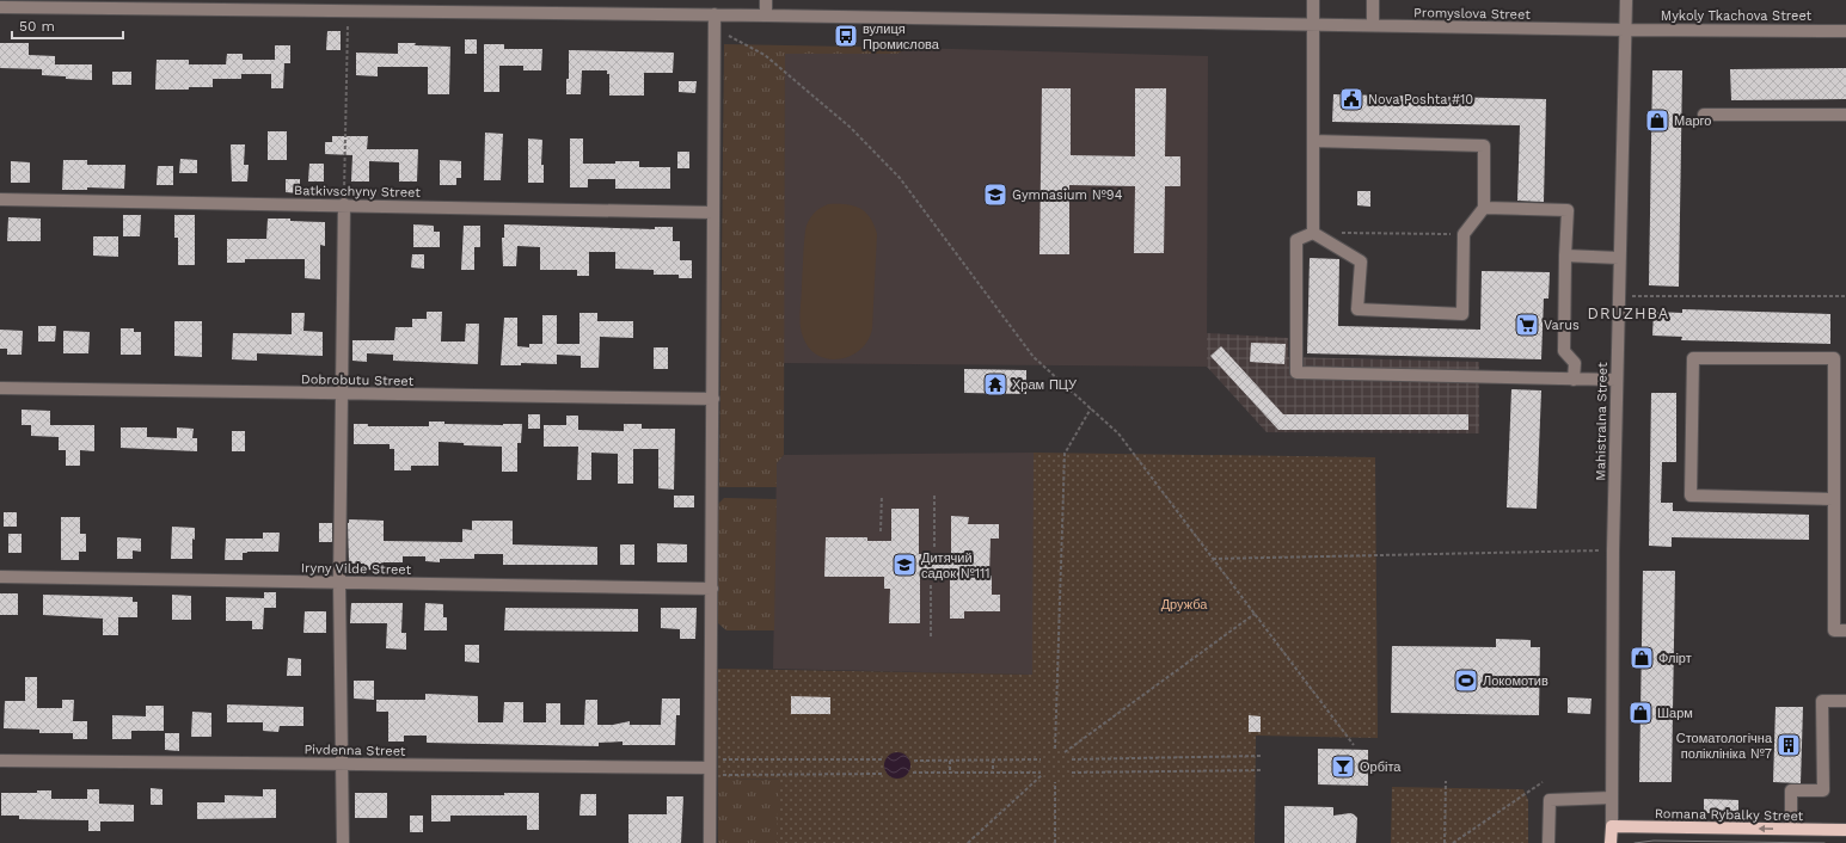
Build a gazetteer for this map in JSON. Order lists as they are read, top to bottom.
{
  "streets": {
    "main road": ["Mahistralna Street", "Romana Rybalky Street"],
    "street": [
      "Promyslova Street",
      "Mykoly Tkachova Street",
      "Batkivschyny Street",
      "Dobrobutu Street",
      "Iryny Vilde Street",
      "Pivdenna Street"
    ]
  },
  "crossings": [
    ["Promyslova Street", "Mykoly Tkachova Street"],
    ["Promyslova Street", "Mahistralna Street"],
    ["Mykoly Tkachova Street", "Mahistralna Street"],
    ["Mahistralna Street", "Romana Rybalky Street"]
  ],
  "one_way": ["Romana Rybalky Street"],
  "districts": ["DRUZHBA"],
  "parks": ["Дружба"],
  "places": {
    "bus stop": ["вулиця Промислова"],
    "public building": ["Nova Poshta #10"],
    "shop": ["Марго", "Флірт", "Шарм"],
    "school or university": ["Gymnasium №94", "Дитячий садок №111"],
    "supermarket": ["Varus"],
    "temple": ["Храм ПЦУ"],
    "sports": ["Локомотив"],
    "building": ["Стоматологічна поліклініка №7"],
    "bar": ["Орбіта"]
  },
  "scale_bar": "50 m"
}
